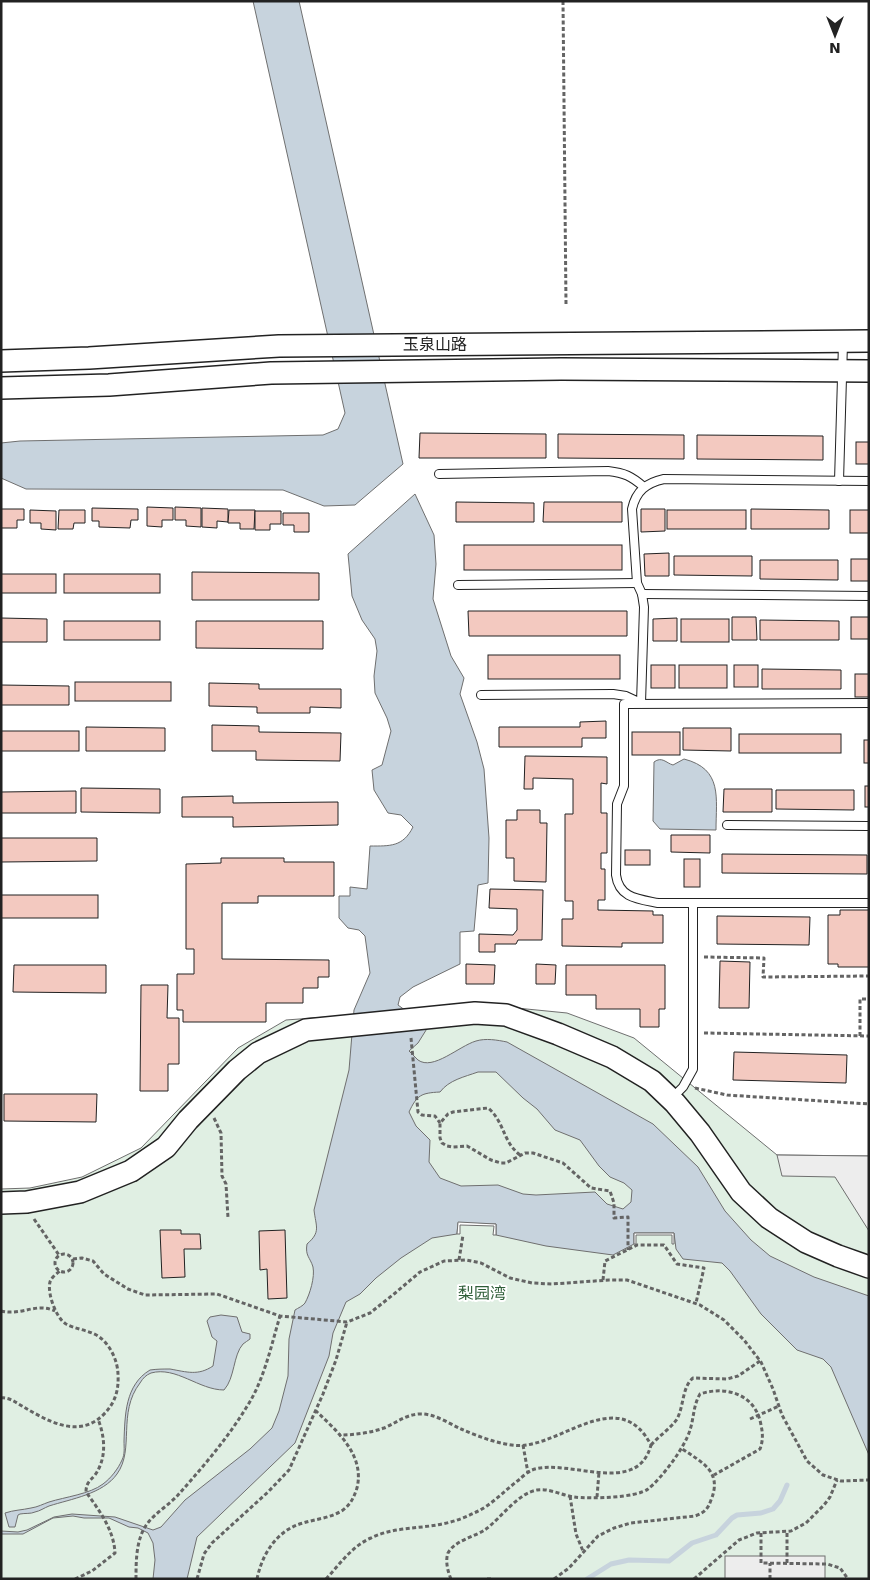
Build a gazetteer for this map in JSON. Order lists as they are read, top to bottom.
{
  "streets": {
    "street": ["玉泉山路"]
  },
  "parks": ["梨园湾"],
  "north": "bottom"
}
